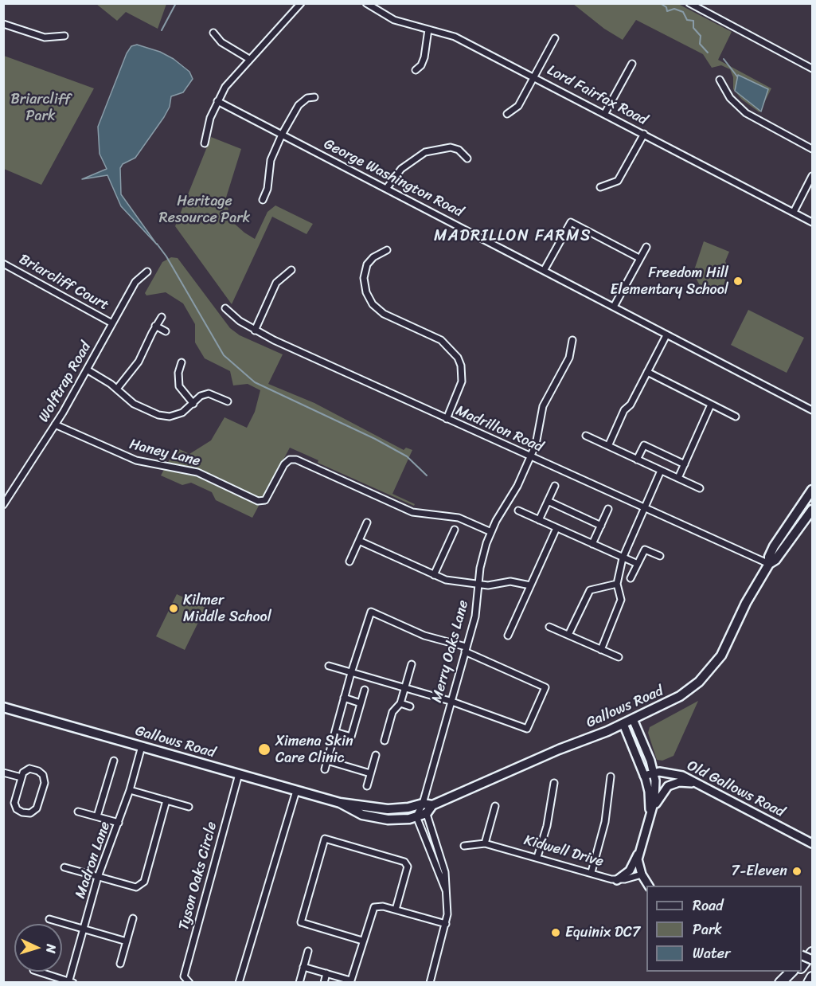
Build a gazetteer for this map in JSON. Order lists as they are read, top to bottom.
{
  "streets": {
    "main road": ["Gallows Road"],
    "street": [
      "Lord Fairfax Road",
      "George Washington Road",
      "Briarcliff Court",
      "Wolftrap Road",
      "Madrillon Road",
      "Haney Lane",
      "Merry Oaks Lane",
      "Old Gallows Road",
      "Kidwell Drive",
      "Madron Lane",
      "Tyson Oaks Circle"
    ]
  },
  "crossings": [
    ["Briarcliff Court", "Wolftrap Road"],
    ["Wolftrap Road", "Haney Lane"],
    ["Madrillon Road", "Merry Oaks Lane"],
    ["Madrillon Road", "Gallows Road"],
    ["Haney Lane", "Merry Oaks Lane"],
    ["Merry Oaks Lane", "Gallows Road"],
    ["Gallows Road", "Madron Lane"],
    ["Gallows Road", "Tyson Oaks Circle"]
  ],
  "districts": ["MADRILLON FARMS"],
  "parks": ["Briarcliff Park", "Heritage Resource Park"],
  "places": [
    "Freedom Hill Elementary School",
    "Kilmer Middle School",
    "Ximena Skin Care Clinic",
    "7-Eleven",
    "Equinix DC7"
  ],
  "legend": ["Road", "Park", "Water"],
  "north": "right"
}
